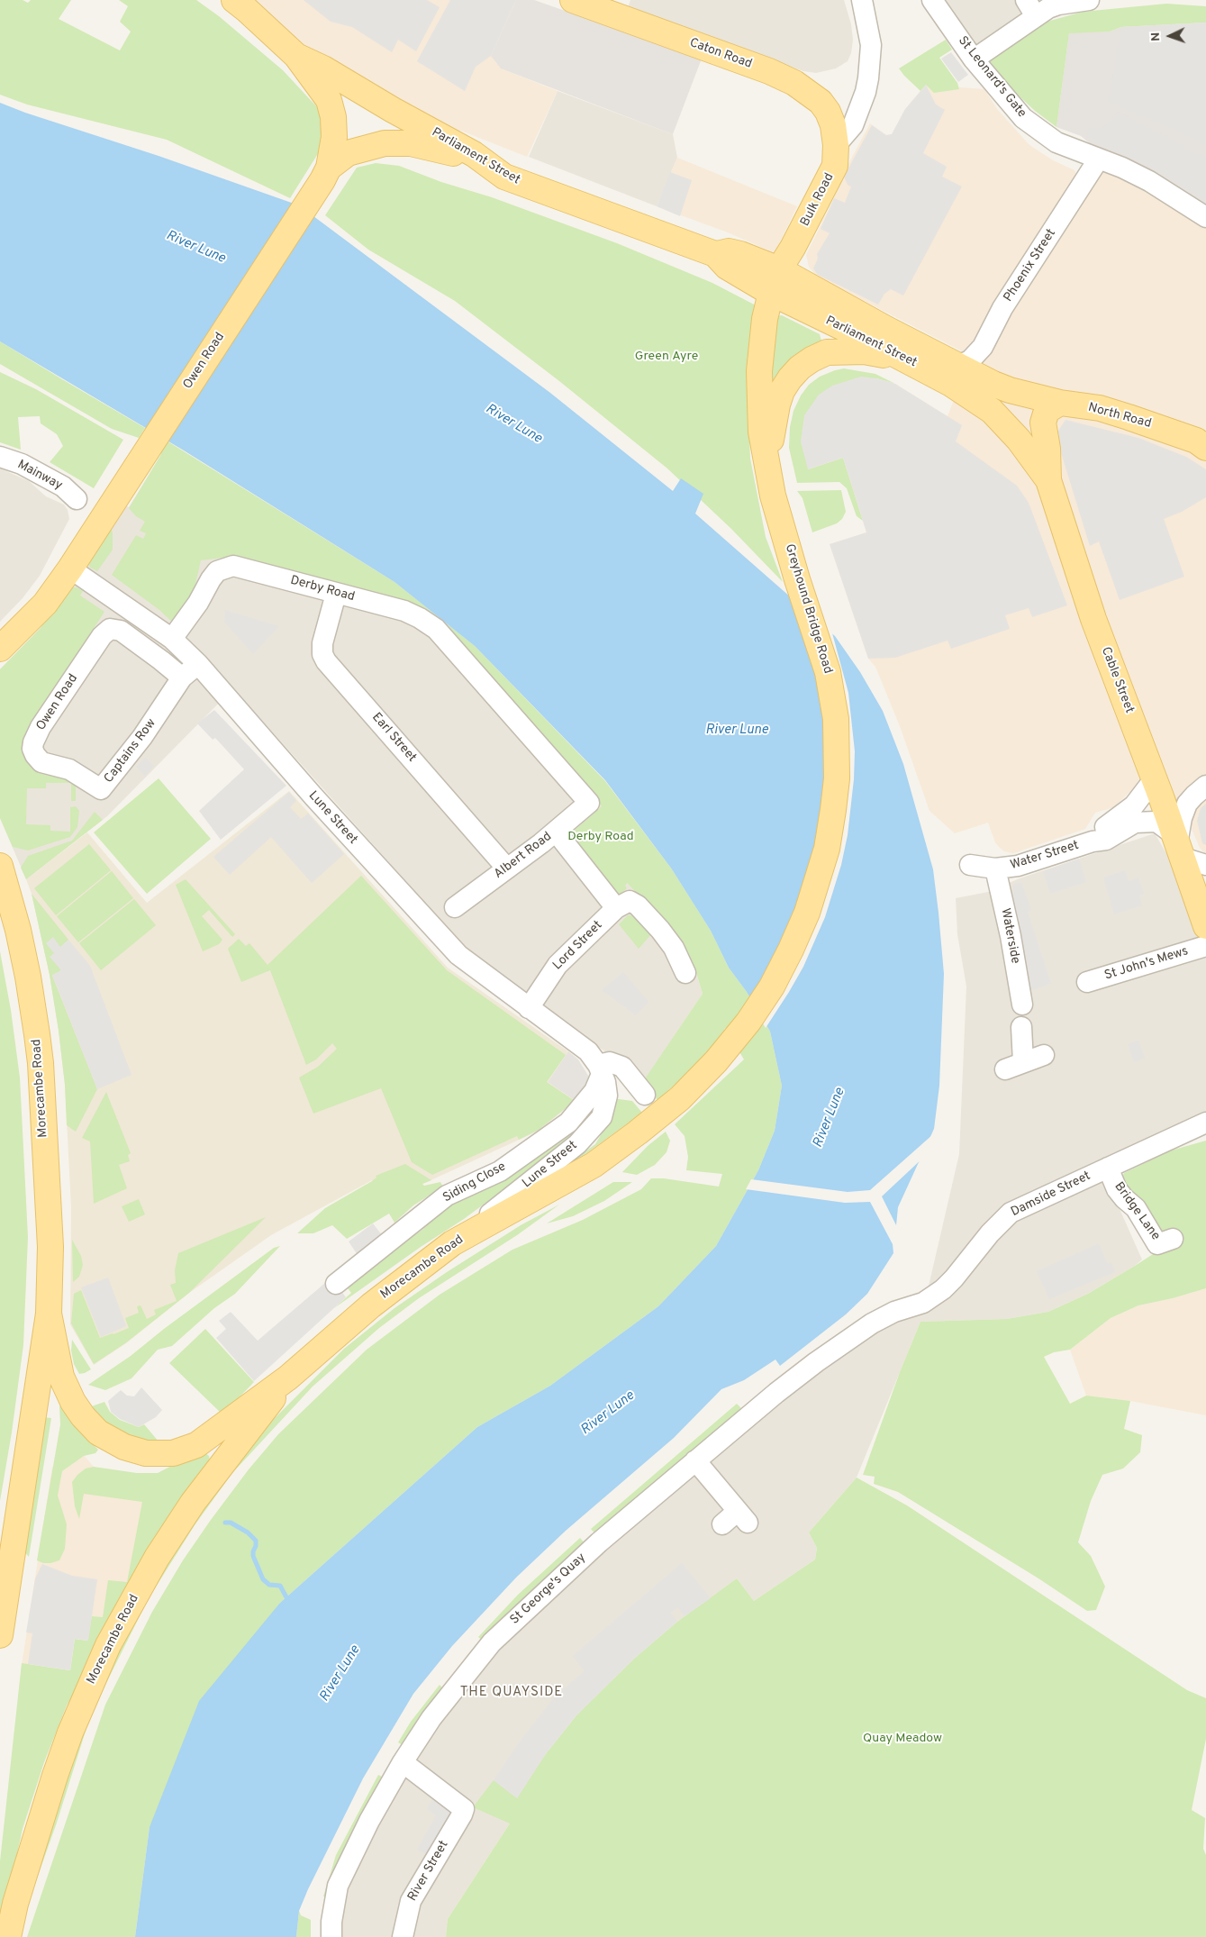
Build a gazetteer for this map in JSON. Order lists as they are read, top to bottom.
{
  "streets": {
    "main road": [
      "Caton Road",
      "Parliament Street",
      "Bulk Road",
      "Owen Road",
      "North Road",
      "Greyhound Bridge Road",
      "Cable Street",
      "Morecambe Road"
    ],
    "street": [
      "St Leonard's Gate",
      "Phoenix Street",
      "Mainway",
      "Derby Road",
      "Earl Street",
      "Captains Row",
      "Lune Street",
      "Albert Road",
      "Water Street",
      "Waterside",
      "Lord Street",
      "St John's Mews",
      "Siding Close",
      "Damside Street",
      "Bridge Lane",
      "St George's Quay",
      "River Street"
    ]
  },
  "crossings": [
    ["Caton Road", "Bulk Road"],
    ["St Leonard's Gate", "Phoenix Street"],
    ["Parliament Street", "Bulk Road"],
    ["Parliament Street", "Phoenix Street"],
    ["Parliament Street", "Owen Road"],
    ["Parliament Street", "North Road"],
    ["Parliament Street", "Greyhound Bridge Road"],
    ["Parliament Street", "Cable Street"],
    ["Bulk Road", "Greyhound Bridge Road"],
    ["Owen Road", "Captains Row"],
    ["Owen Road", "Lune Street"],
    ["Derby Road", "Earl Street"],
    ["Derby Road", "Lune Street"],
    ["Derby Road", "Albert Road"],
    ["Greyhound Bridge Road", "Morecambe Road"],
    ["Cable Street", "Water Street"],
    ["Earl Street", "Albert Road"],
    ["Captains Row", "Lune Street"],
    ["Lune Street", "Lord Street"],
    ["Lune Street", "Morecambe Road"],
    ["Lune Street", "Siding Close"],
    ["Water Street", "Waterside"],
    ["Damside Street", "Bridge Lane"],
    ["Damside Street", "St George's Quay"],
    ["St George's Quay", "River Street"]
  ],
  "districts": ["THE QUAYSIDE"],
  "water": ["River Lune"],
  "parks": ["Green Ayre", "Derby Road", "Quay Meadow"],
  "north": "left"
}
